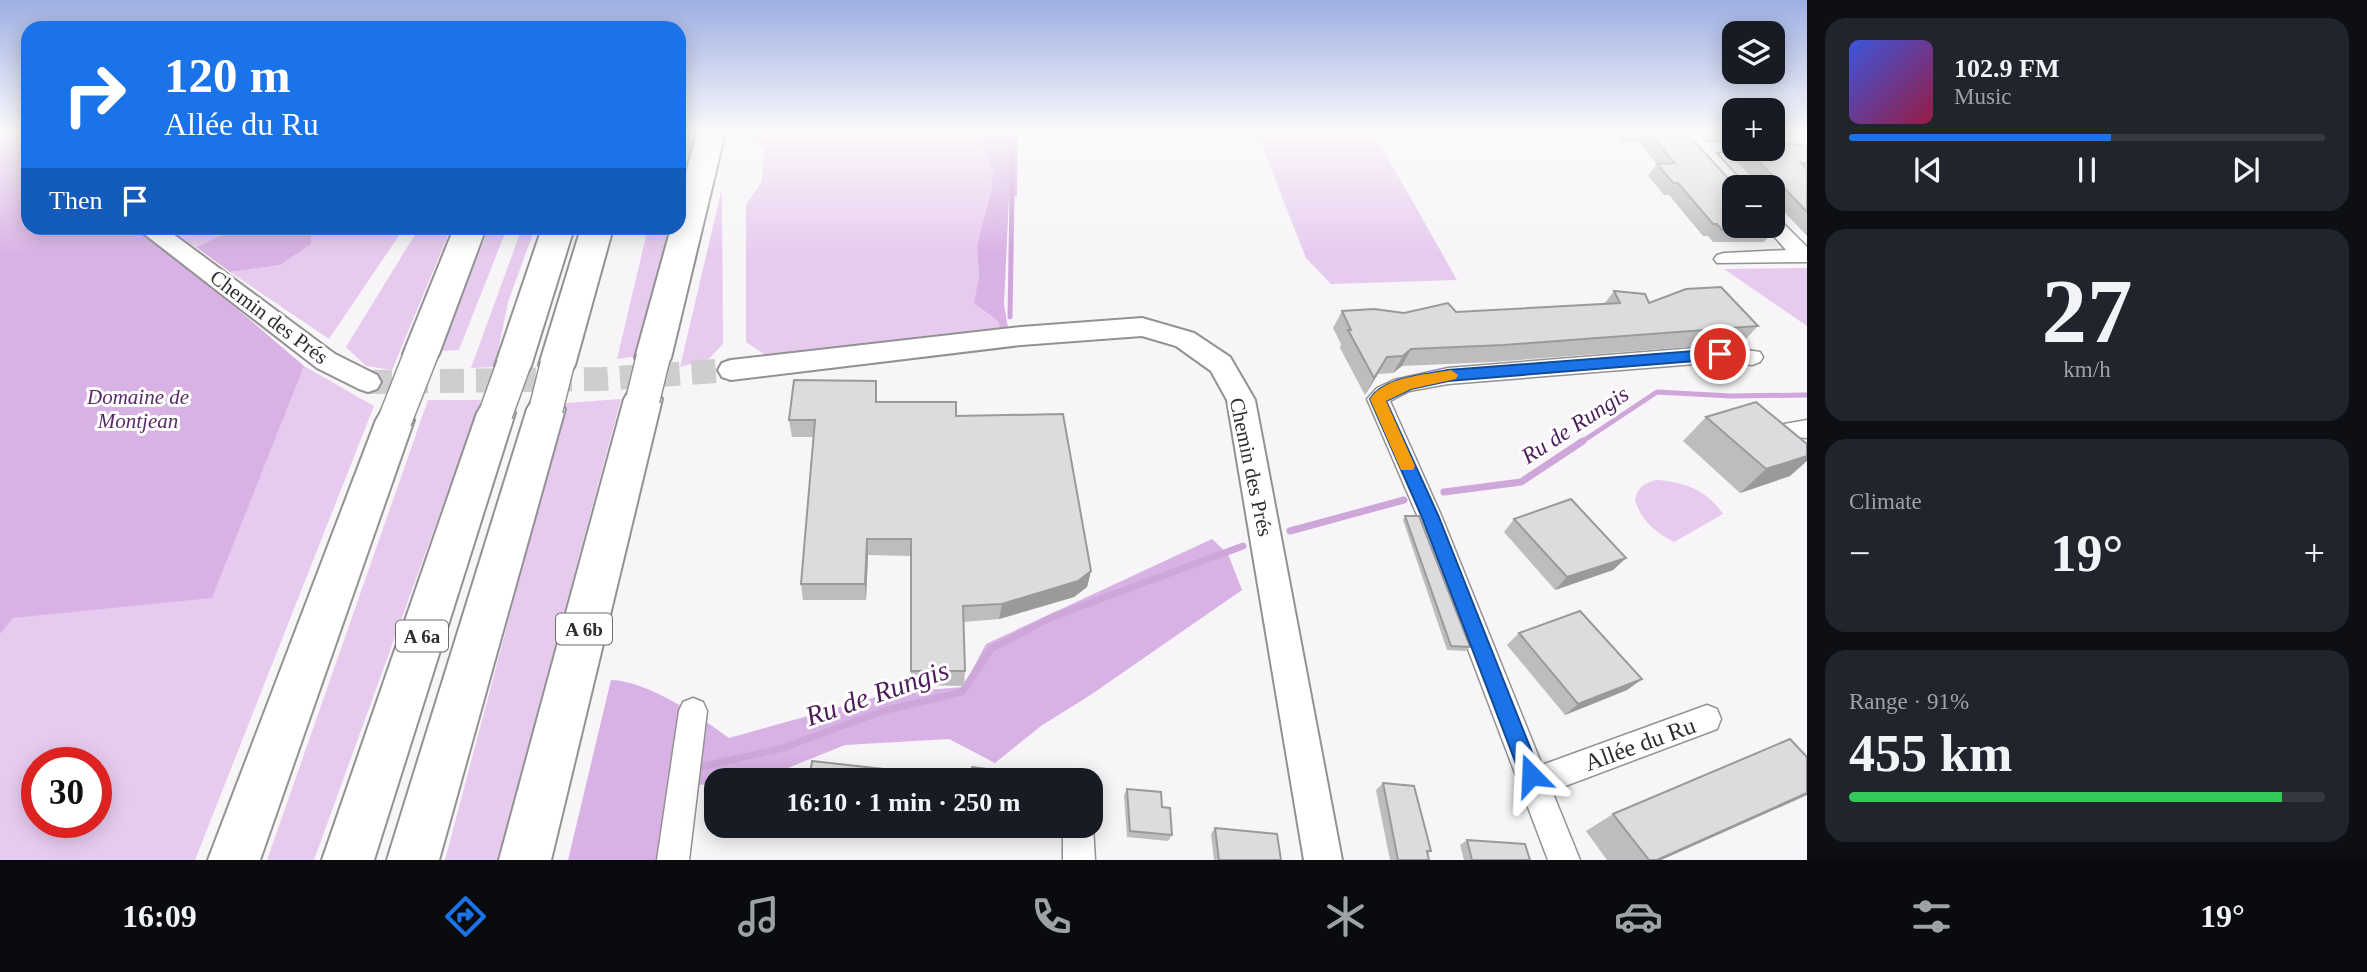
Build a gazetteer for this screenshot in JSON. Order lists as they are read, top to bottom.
{
  "streets": {
    "highway": ["A 6b", "A 6a"],
    "street": ["Chemin des Prés", "Allée du Ru"]
  },
  "water": ["Ru de Rungis"],
  "parks": ["Domaine de Montjean"],
  "page": {
    "map_buttons": ["+", "−"],
    "turn": ["120 m", "Allée du Ru"],
    "song": ["102.9 FM", "Music"],
    "then": "Then",
    "tile": [
      ["27", "km/h"],
      "Climate",
      ["Range · 91%", "455 km"]
    ],
    "heat": ["−", "19°", "+"],
    "limit": "30",
    "trip": "16:10 · 1 min · 250 m",
    "tabs": ["16:09", "19°"]
  }
}
